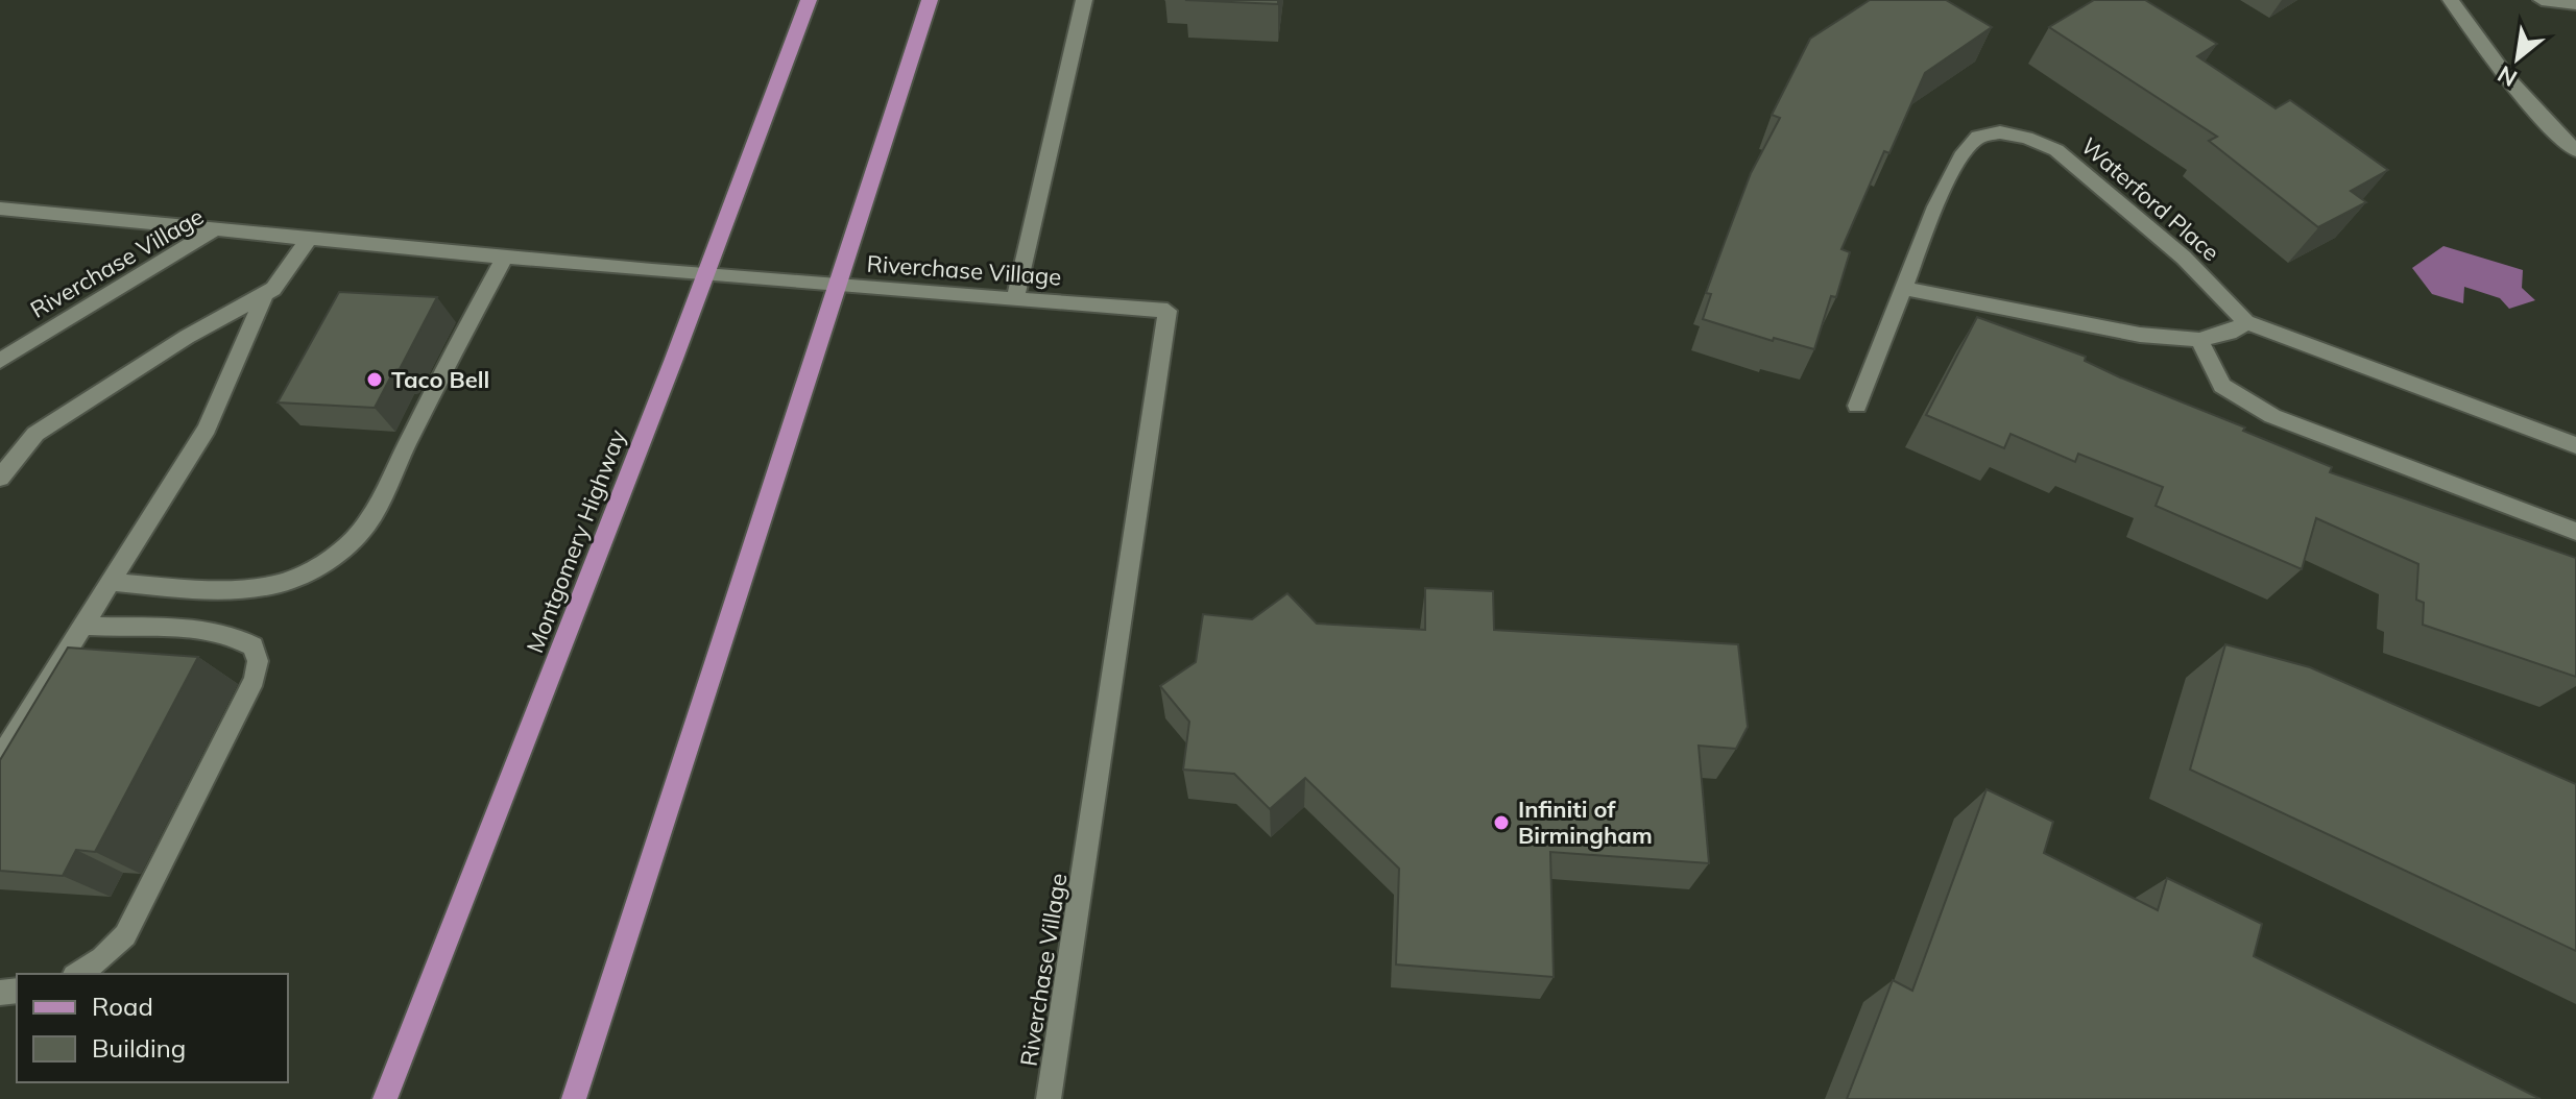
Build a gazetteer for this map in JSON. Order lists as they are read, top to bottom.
{
  "streets": {
    "main road": ["Montgomery Highway"],
    "street": ["Waterford Place", "Riverchase Village"]
  },
  "crossings": [
    ["Riverchase Village", "Montgomery Highway"]
  ],
  "places": ["Taco Bell", "Infiniti of Birmingham"],
  "legend": ["Road", "Building"],
  "north": "bottom left"
}
